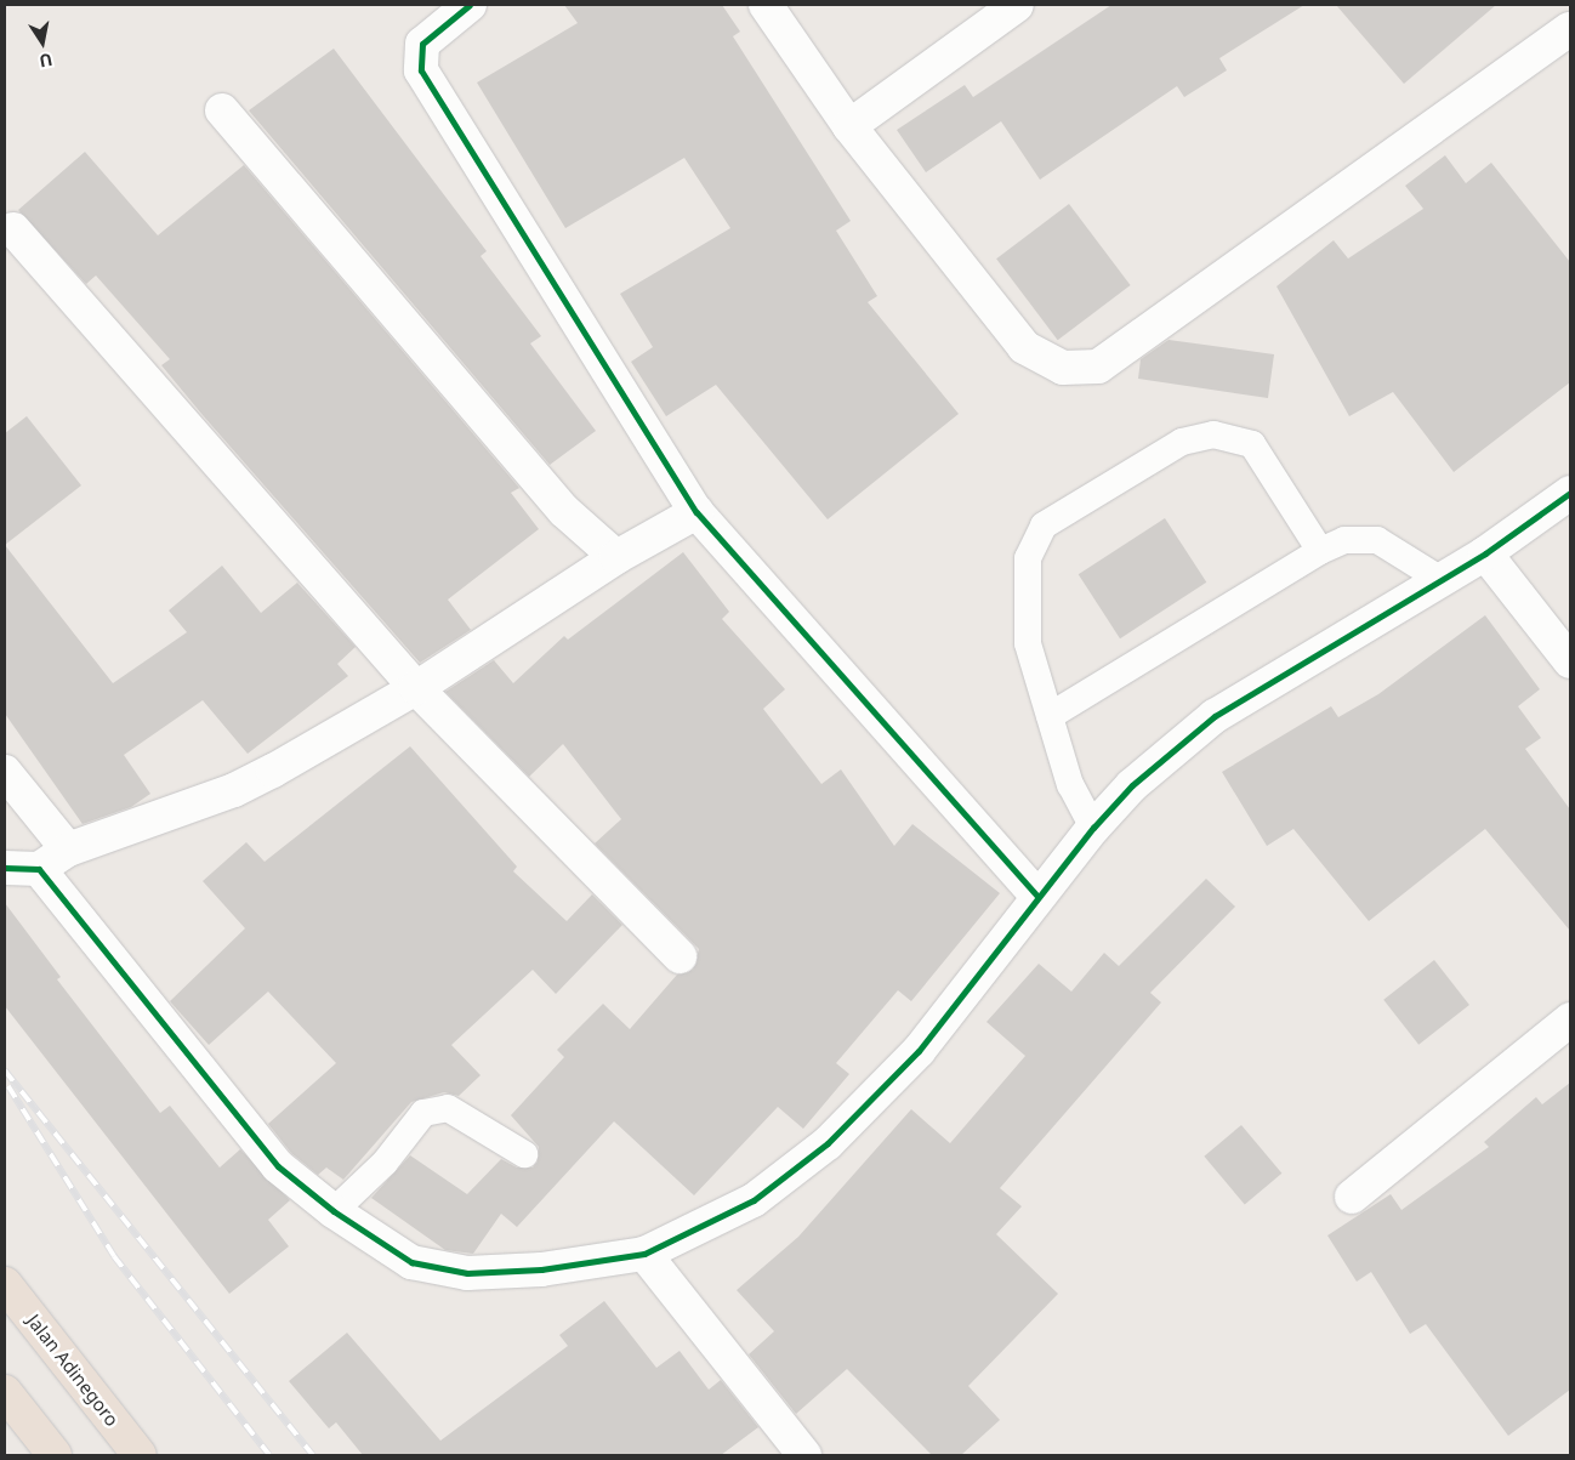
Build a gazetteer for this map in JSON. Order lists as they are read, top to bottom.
{
  "streets": {
    "highway": ["Jalan Adinegoro"]
  },
  "north": "bottom"
}
